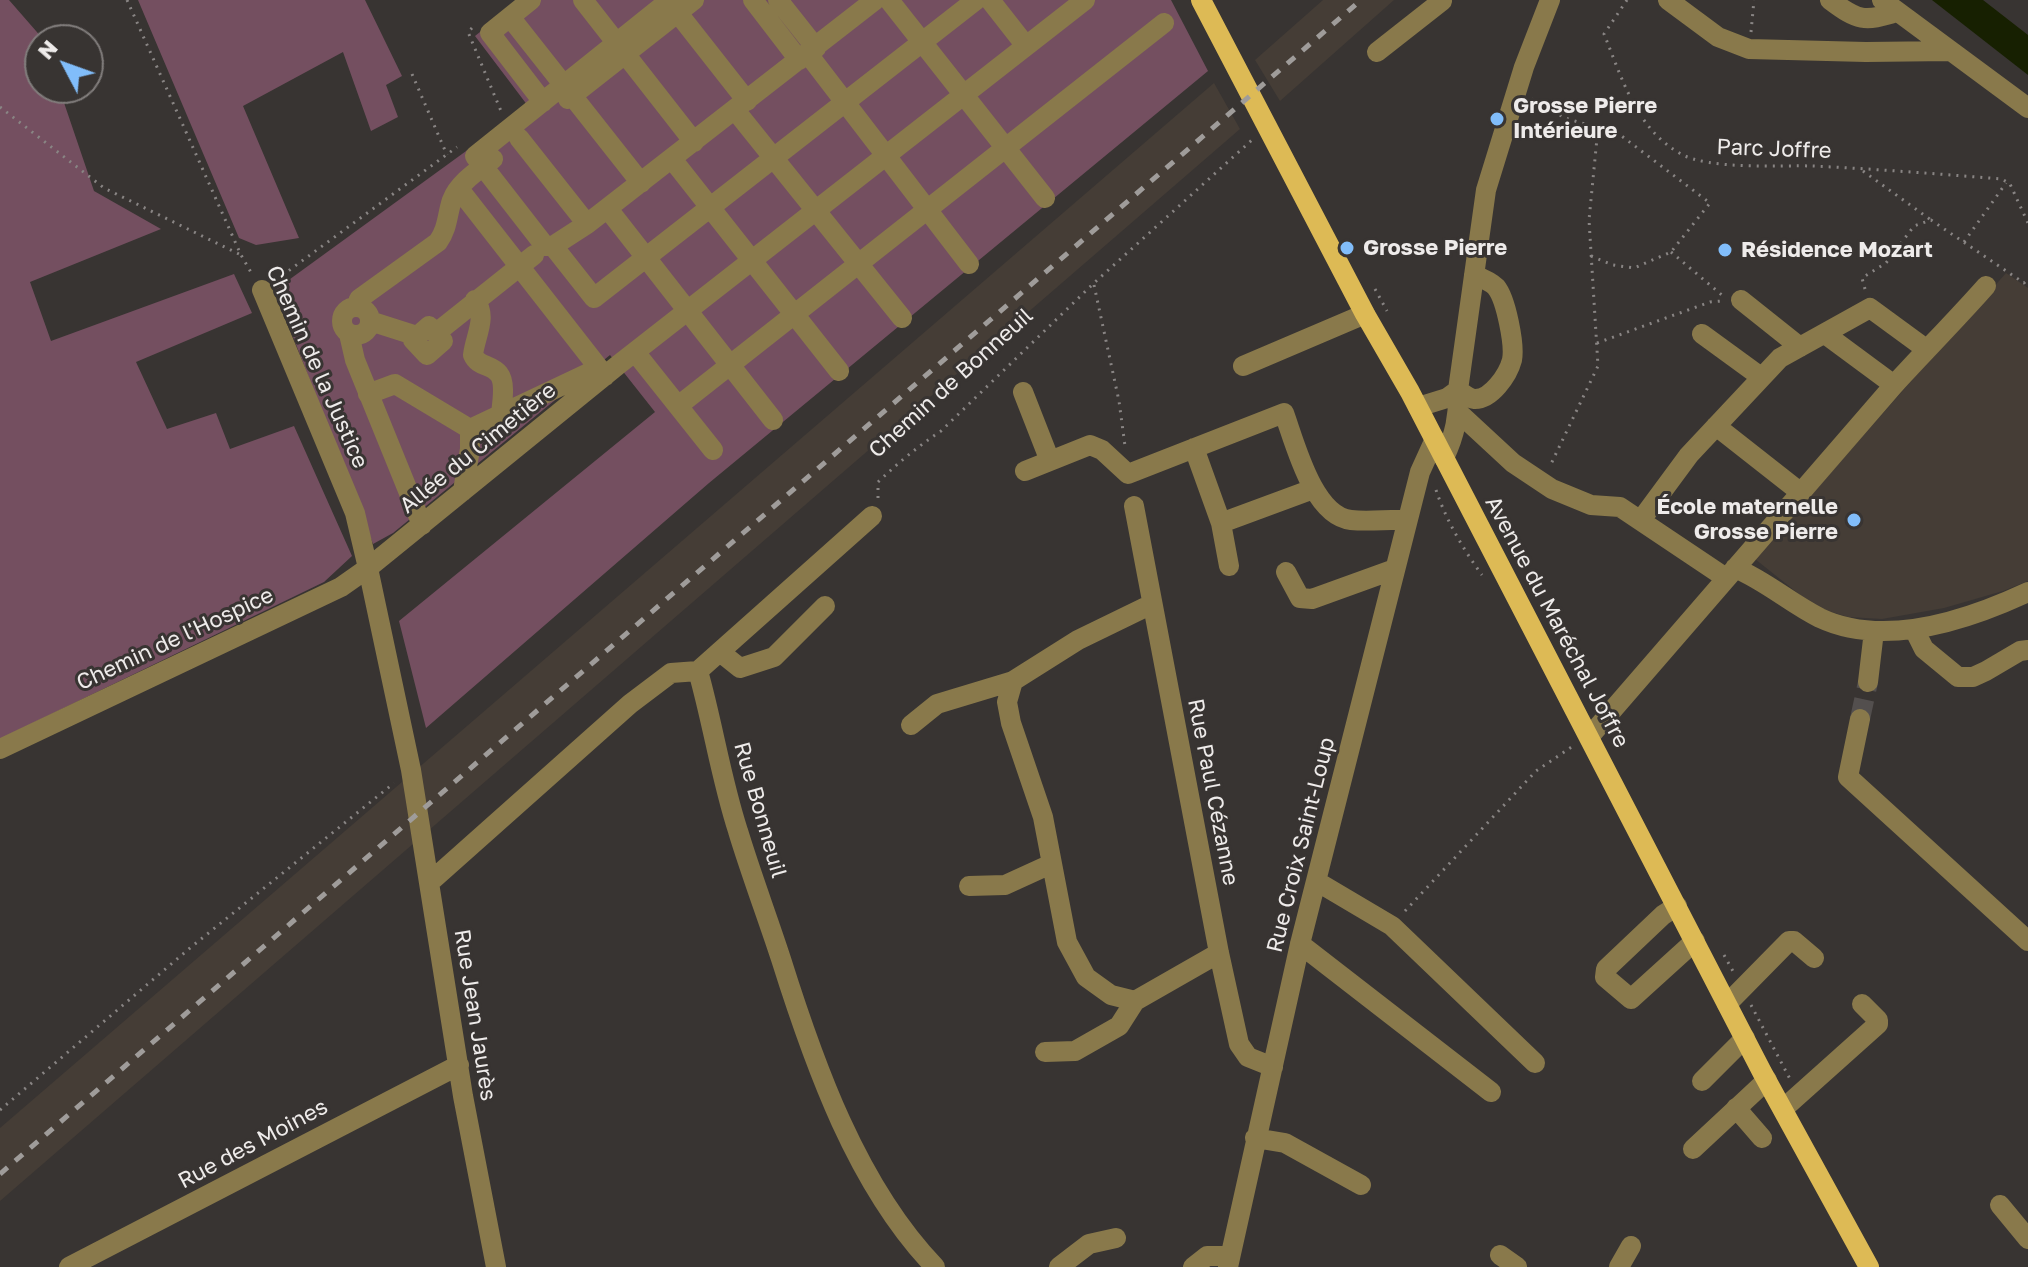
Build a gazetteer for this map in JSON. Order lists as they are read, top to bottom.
{
  "streets": {
    "main road": ["Avenue du Maréchal Joffre"],
    "street": [
      "Chemin de la Justice",
      "Allée du Cimetière",
      "Chemin de l'Hospice",
      "Rue Paul Cézanne",
      "Rue Bonneuil",
      "Rue Croix Saint-Loup",
      "Rue Jean Jaurès",
      "Rue des Moines"
    ],
    "path": ["Parc Joffre", "Chemin de Bonneuil"]
  },
  "crossings": [
    ["Chemin de la Justice", "Allée du Cimetière"],
    ["Chemin de la Justice", "Chemin de l'Hospice"],
    ["Chemin de la Justice", "Rue Jean Jaurès"],
    ["Allée du Cimetière", "Chemin de l'Hospice"],
    ["Avenue du Maréchal Joffre", "Rue Croix Saint-Loup"],
    ["Rue Paul Cézanne", "Rue Croix Saint-Loup"],
    ["Rue Jean Jaurès", "Rue des Moines"]
  ],
  "places": [
    "Grosse Pierre Intérieure",
    "Grosse Pierre",
    "Résidence Mozart",
    "École maternelle Grosse Pierre"
  ],
  "north": "top left"
}
